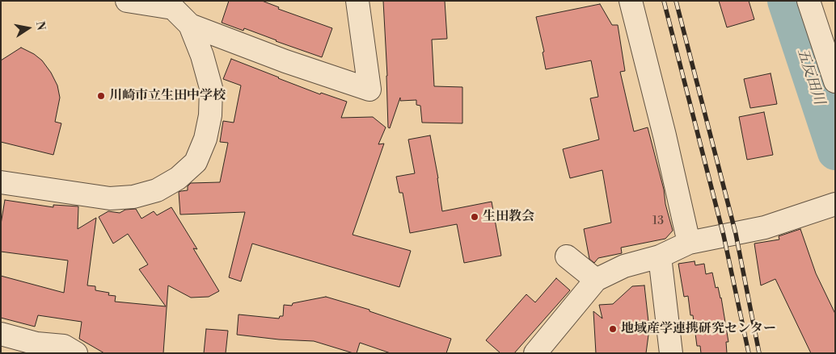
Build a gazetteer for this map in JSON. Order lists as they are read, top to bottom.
{
  "water": ["五反田川"],
  "places": ["川崎市立生田中学校", "生田教会", "地域産学連携研究センター"],
  "house_numbers": ["13"],
  "north": "right"
}
